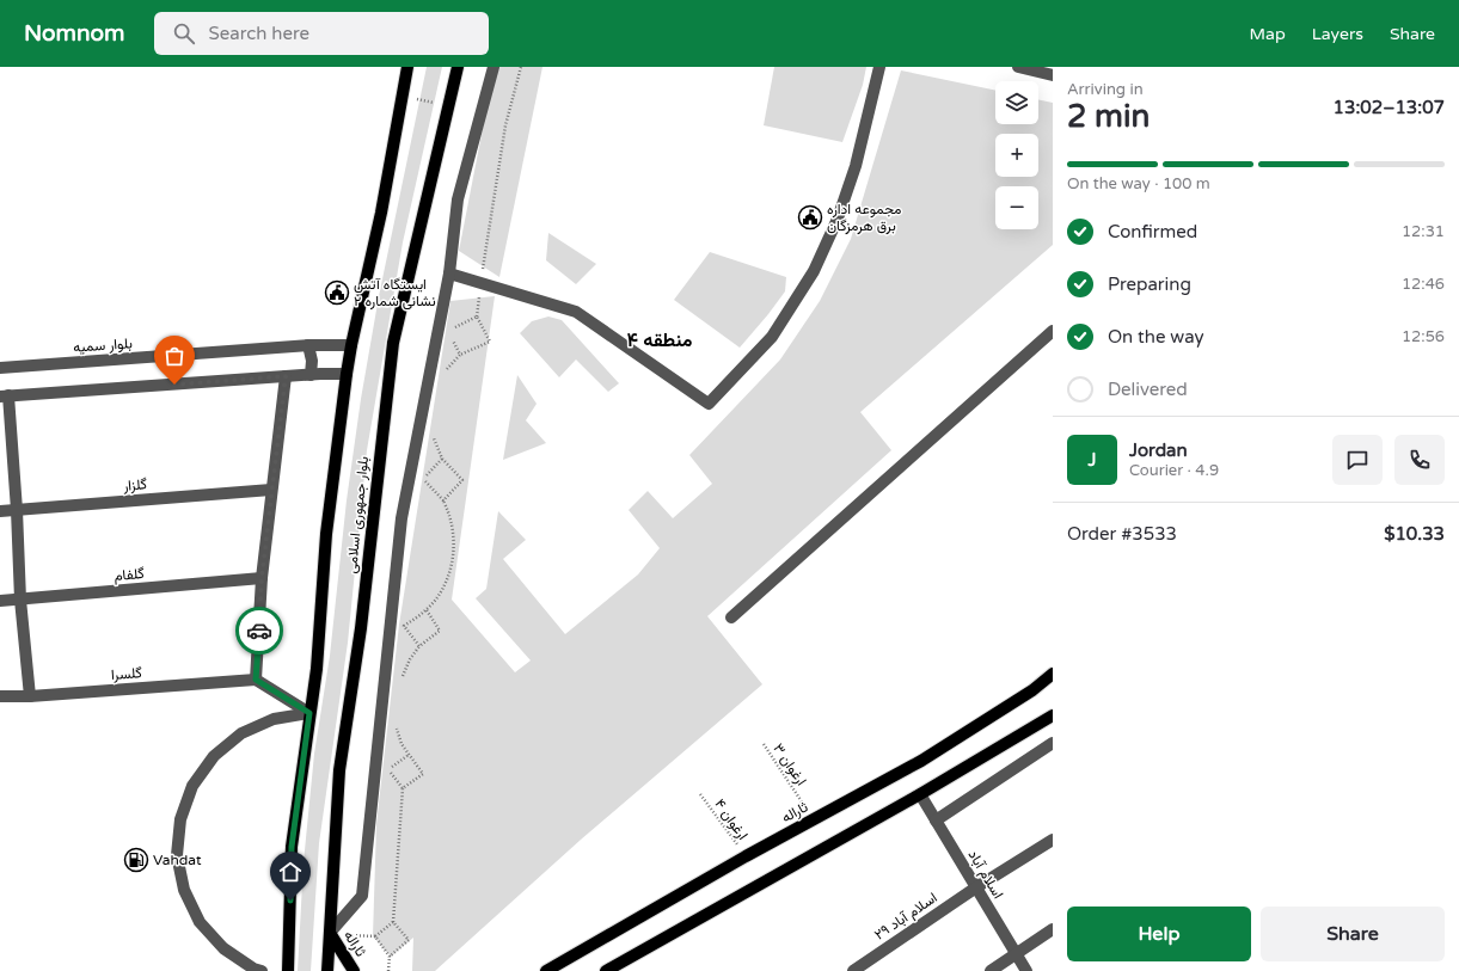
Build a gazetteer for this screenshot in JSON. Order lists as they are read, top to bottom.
{
  "streets": {
    "main road": ["بلوار جمهوری اسلامی", "ثاراله"],
    "street": [
      "بلوار سمیه",
      "گلزار",
      "گلفام",
      "گلسرا",
      "اسلام آباد",
      "اسلام آباد ۲۹"
    ],
    "path": ["ارغوان ۳", "ارغوان ۴"]
  },
  "crossings": [
    ["بلوار سمیه", "بلوار جمهوری اسلامی"],
    ["بلوار جمهوری اسلامی", "ثاراله"],
    ["ارغوان ۳", "ثاراله"],
    ["ثاراله", "ارغوان ۴"],
    ["اسلام آباد", "اسلام آباد ۲۹"]
  ],
  "districts": ["منطقه ۴"],
  "places": {
    "public building": ["مجموعه اداره برق هرمزگان", "ایستگاه آتش نشانی شماره ۲"],
    "fuel station": ["Vahdat"]
  },
  "page": {
    "header": "Nomnom",
    "search": "Search here",
    "nav": ["Map", "Layers", "Share"],
    "heading": ["2 min", "Arriving in", "13:02–13:07"],
    "panel": [
      "Jordan",
      "Courier · 4.9",
      "Order #3533",
      "$10.33"
    ],
    "map_buttons": ["+", "−"],
    "bar": "On the way · 100 m",
    "list": [
      ["Confirmed", "12:31"],
      ["Preparing", "12:46"],
      ["On the way", "12:56"],
      "Delivered"
    ],
    "round": "J",
    "buttons": ["Help", "Share"]
  }
}
